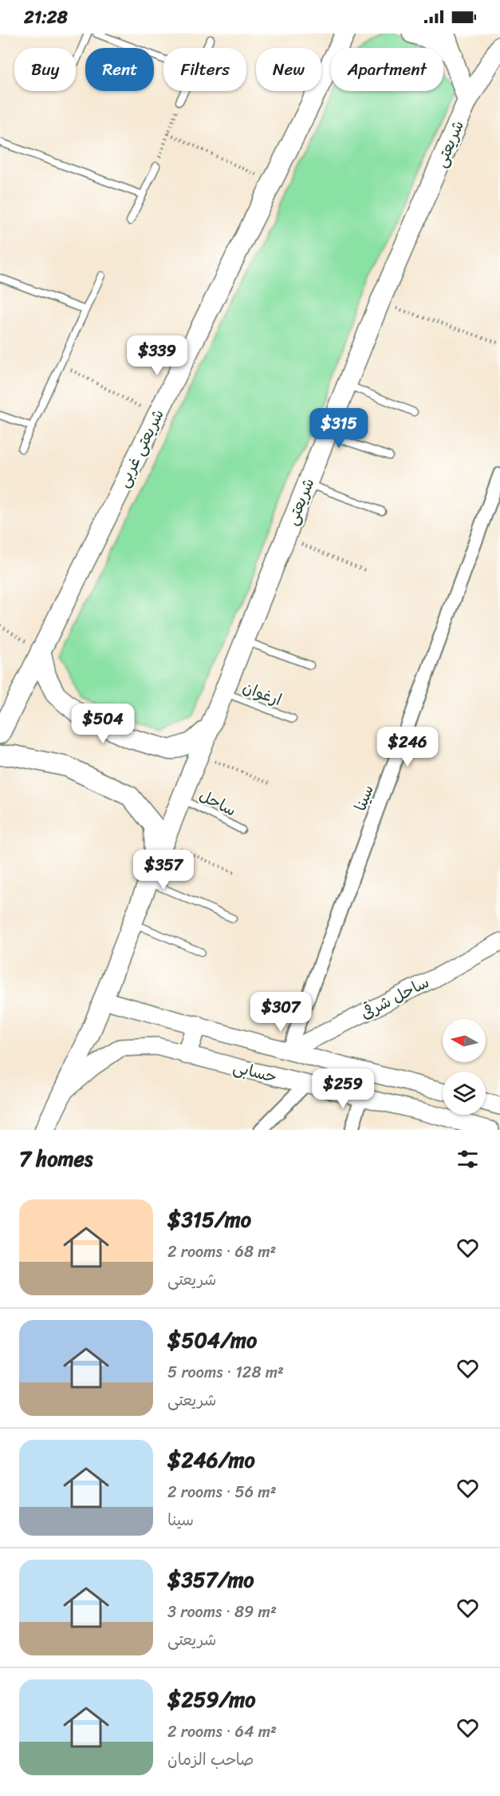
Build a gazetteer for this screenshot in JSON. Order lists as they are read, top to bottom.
{
  "streets": {
    "main road": ["شریعتی", "شریعتی غربی"],
    "street": ["سینا", "ساحل شرقی", "حسابی"],
    "lane": ["ارغوان", "ساحل"]
  },
  "crossings": [
    ["شریعتی", "ارغوان"],
    ["شریعتی", "ساحل"],
    ["شریعتی", "حسابی"],
    ["سینا", "ساحل شرقی"],
    ["سینا", "حسابی"],
    ["ساحل شرقی", "حسابی"]
  ],
  "north": "left",
  "page": {
    "status": "21:28",
    "chip": [
      "Buy",
      "Rent",
      "Filters",
      "New",
      "Apartment"
    ],
    "price": [
      "$339",
      "$315",
      "$504",
      "$246",
      "$357",
      "$307",
      "$259"
    ],
    "heading": "7 homes",
    "list": [
      {
        "name": "$315/mo",
        "note": "2 rooms · 68 m² · شریعتی"
      },
      {
        "name": "$504/mo",
        "note": "5 rooms · 128 m² · شریعتی"
      },
      {
        "name": "$246/mo",
        "note": "2 rooms · 56 m² · سینا"
      },
      {
        "name": "$357/mo",
        "note": "3 rooms · 89 m² · شریعتی"
      },
      {
        "name": "$259/mo",
        "note": "2 rooms · 64 m² · صاحب الزمان"
      }
    ]
  }
}
